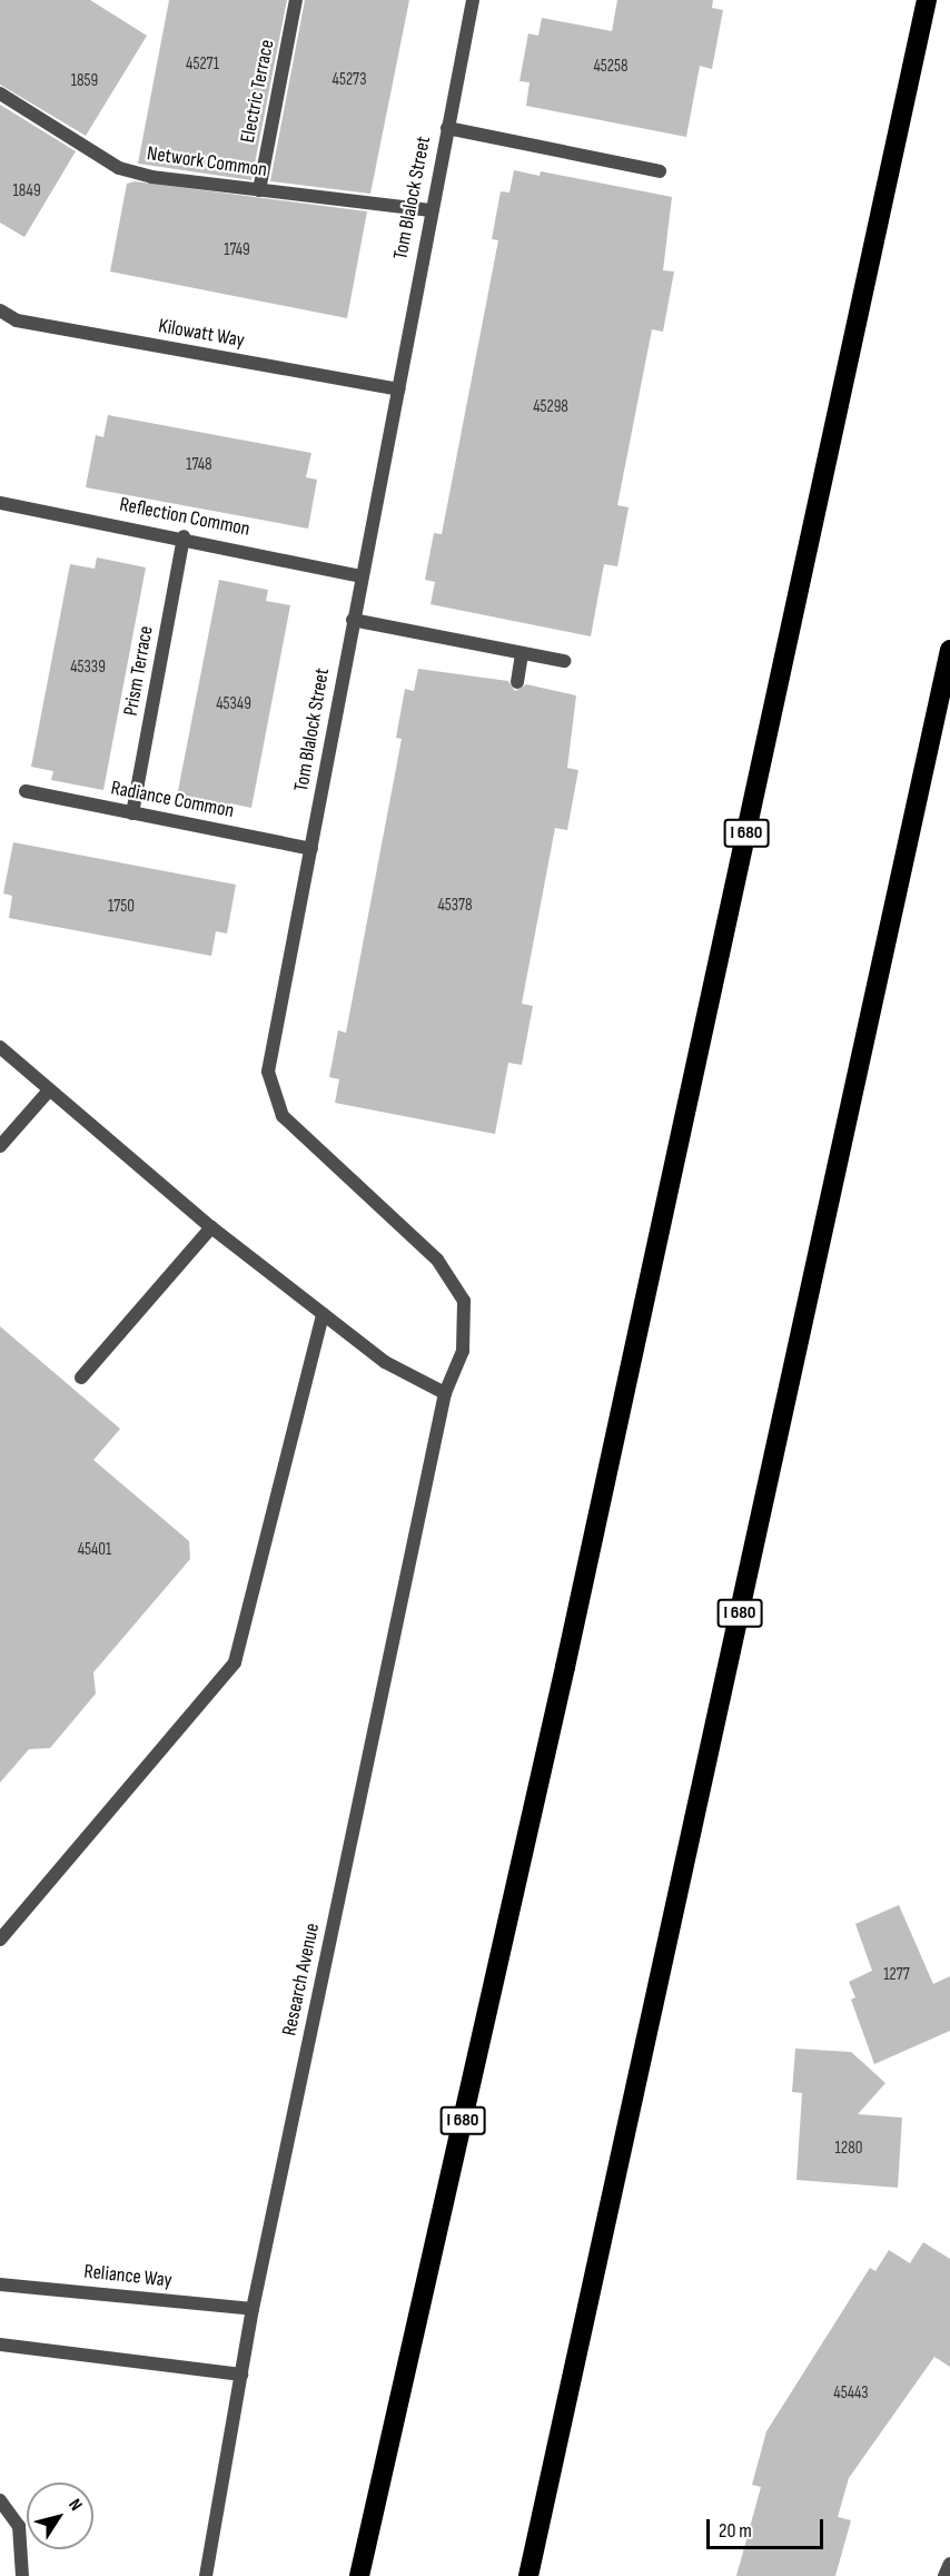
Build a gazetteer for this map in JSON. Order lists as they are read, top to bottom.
{
  "streets": {
    "highway": ["I 680"],
    "street": [
      "Electric Terrace",
      "Network Common",
      "Tom Blalock Street",
      "Kilowatt Way",
      "Reflection Common",
      "Prism Terrace",
      "Radiance Common",
      "Research Avenue",
      "Reliance Way"
    ]
  },
  "crossings": [
    ["Electric Terrace", "Network Common"],
    ["Network Common", "Tom Blalock Street"],
    ["Tom Blalock Street", "Kilowatt Way"],
    ["Tom Blalock Street", "Reflection Common"],
    ["Tom Blalock Street", "Radiance Common"],
    ["Tom Blalock Street", "Research Avenue"],
    ["Reflection Common", "Prism Terrace"],
    ["Prism Terrace", "Radiance Common"],
    ["Research Avenue", "Reliance Way"]
  ],
  "house_numbers": [
    "45271",
    "45258",
    "45273",
    "1859",
    "1849",
    "1749",
    "45298",
    "1748",
    "45339",
    "45349",
    "45378",
    "1750",
    "45401",
    "1277",
    "1280",
    "45443"
  ],
  "scale_bar": "20 m",
  "north": "top right"
}
